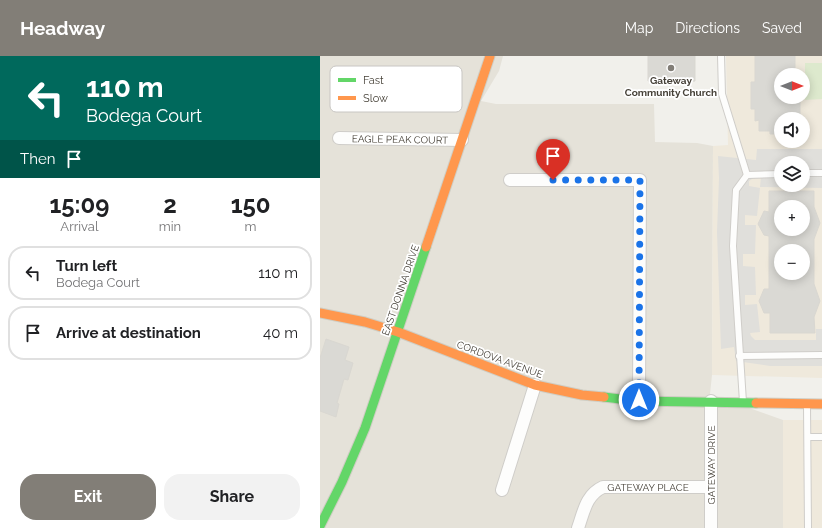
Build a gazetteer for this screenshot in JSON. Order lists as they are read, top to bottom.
{
  "streets": {
    "street": [
      "EAGLE PEAK COURT",
      "EAST DONNA DRIVE",
      "CORDOVA AVENUE",
      "GATEWAY DRIVE",
      "GATEWAY PLACE"
    ]
  },
  "crossings": [
    ["EAGLE PEAK COURT", "EAST DONNA DRIVE"],
    ["EAST DONNA DRIVE", "CORDOVA AVENUE"],
    ["CORDOVA AVENUE", "GATEWAY DRIVE"],
    ["GATEWAY DRIVE", "GATEWAY PLACE"]
  ],
  "places": ["Gateway Community Church"],
  "legend": ["Fast", "Slow"],
  "north": "right",
  "page": {
    "header": "Headway",
    "nav": ["Map", "Directions", "Saved"],
    "turn": ["110 m", "Bodega Court"],
    "map_buttons": ["+", "−"],
    "then": "Then",
    "eta": [
      "15:09",
      "Arrival",
      "2",
      "min",
      "150",
      "m"
    ],
    "list": [
      {
        "name": "Turn left",
        "note": "Bodega Court",
        "value": "110 m"
      },
      {
        "name": "Arrive at destination",
        "value": "40 m"
      }
    ],
    "buttons": ["Exit", "Share"]
  }
}
